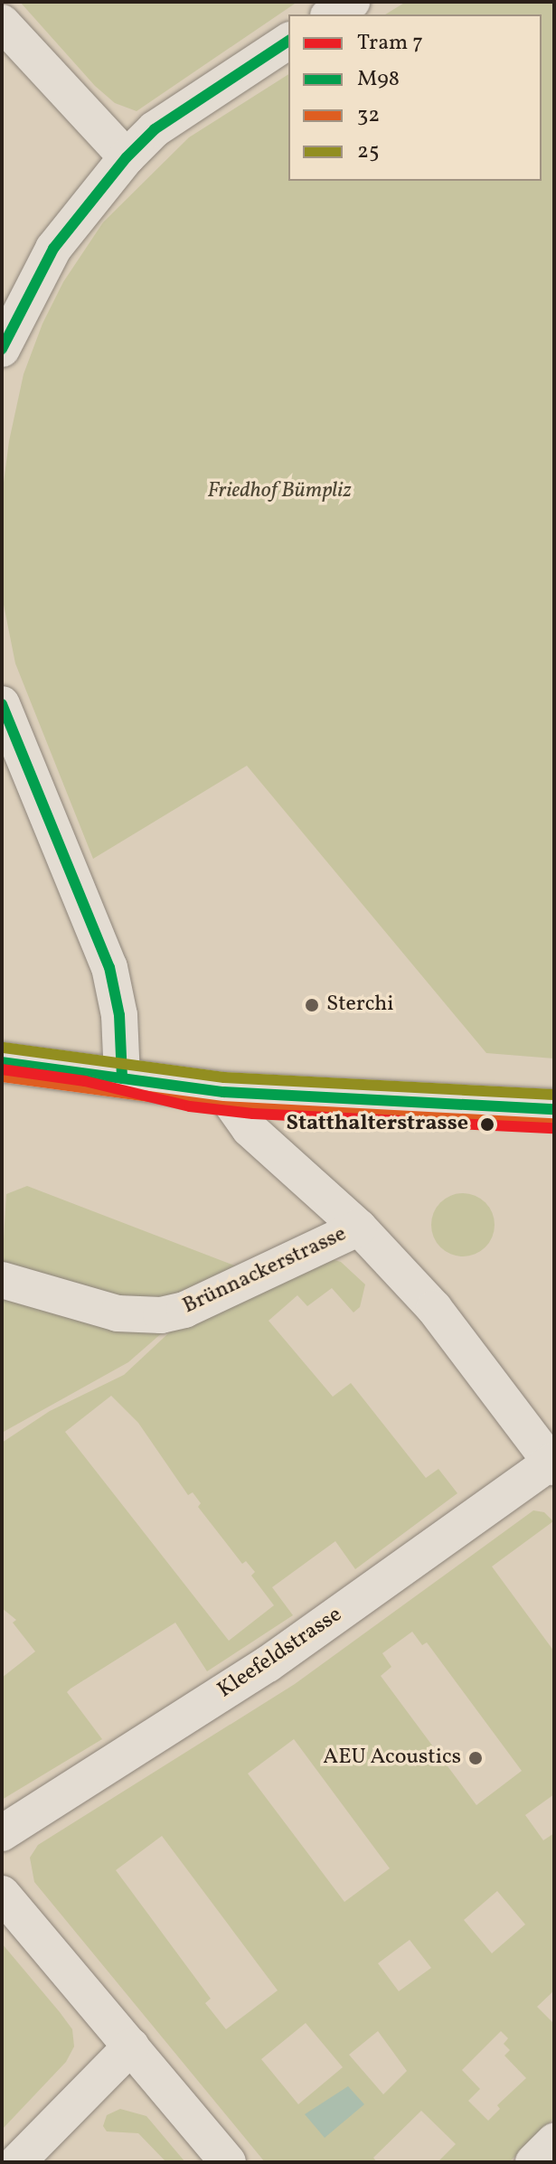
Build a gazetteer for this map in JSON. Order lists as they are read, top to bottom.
{
  "streets": {
    "street": ["Brünnackerstrasse", "Kleefeldstrasse"]
  },
  "parks": ["Friedhof Bümpliz"],
  "places": ["Sterchi", "Statthalterstrasse", "AEU Acoustics"],
  "lines": [
    "transit line M98",
    "transit line 25",
    "tram line 7",
    "transit line 32"
  ],
  "legend": [
    "Tram 7",
    "M98",
    "32",
    "25"
  ]
}
